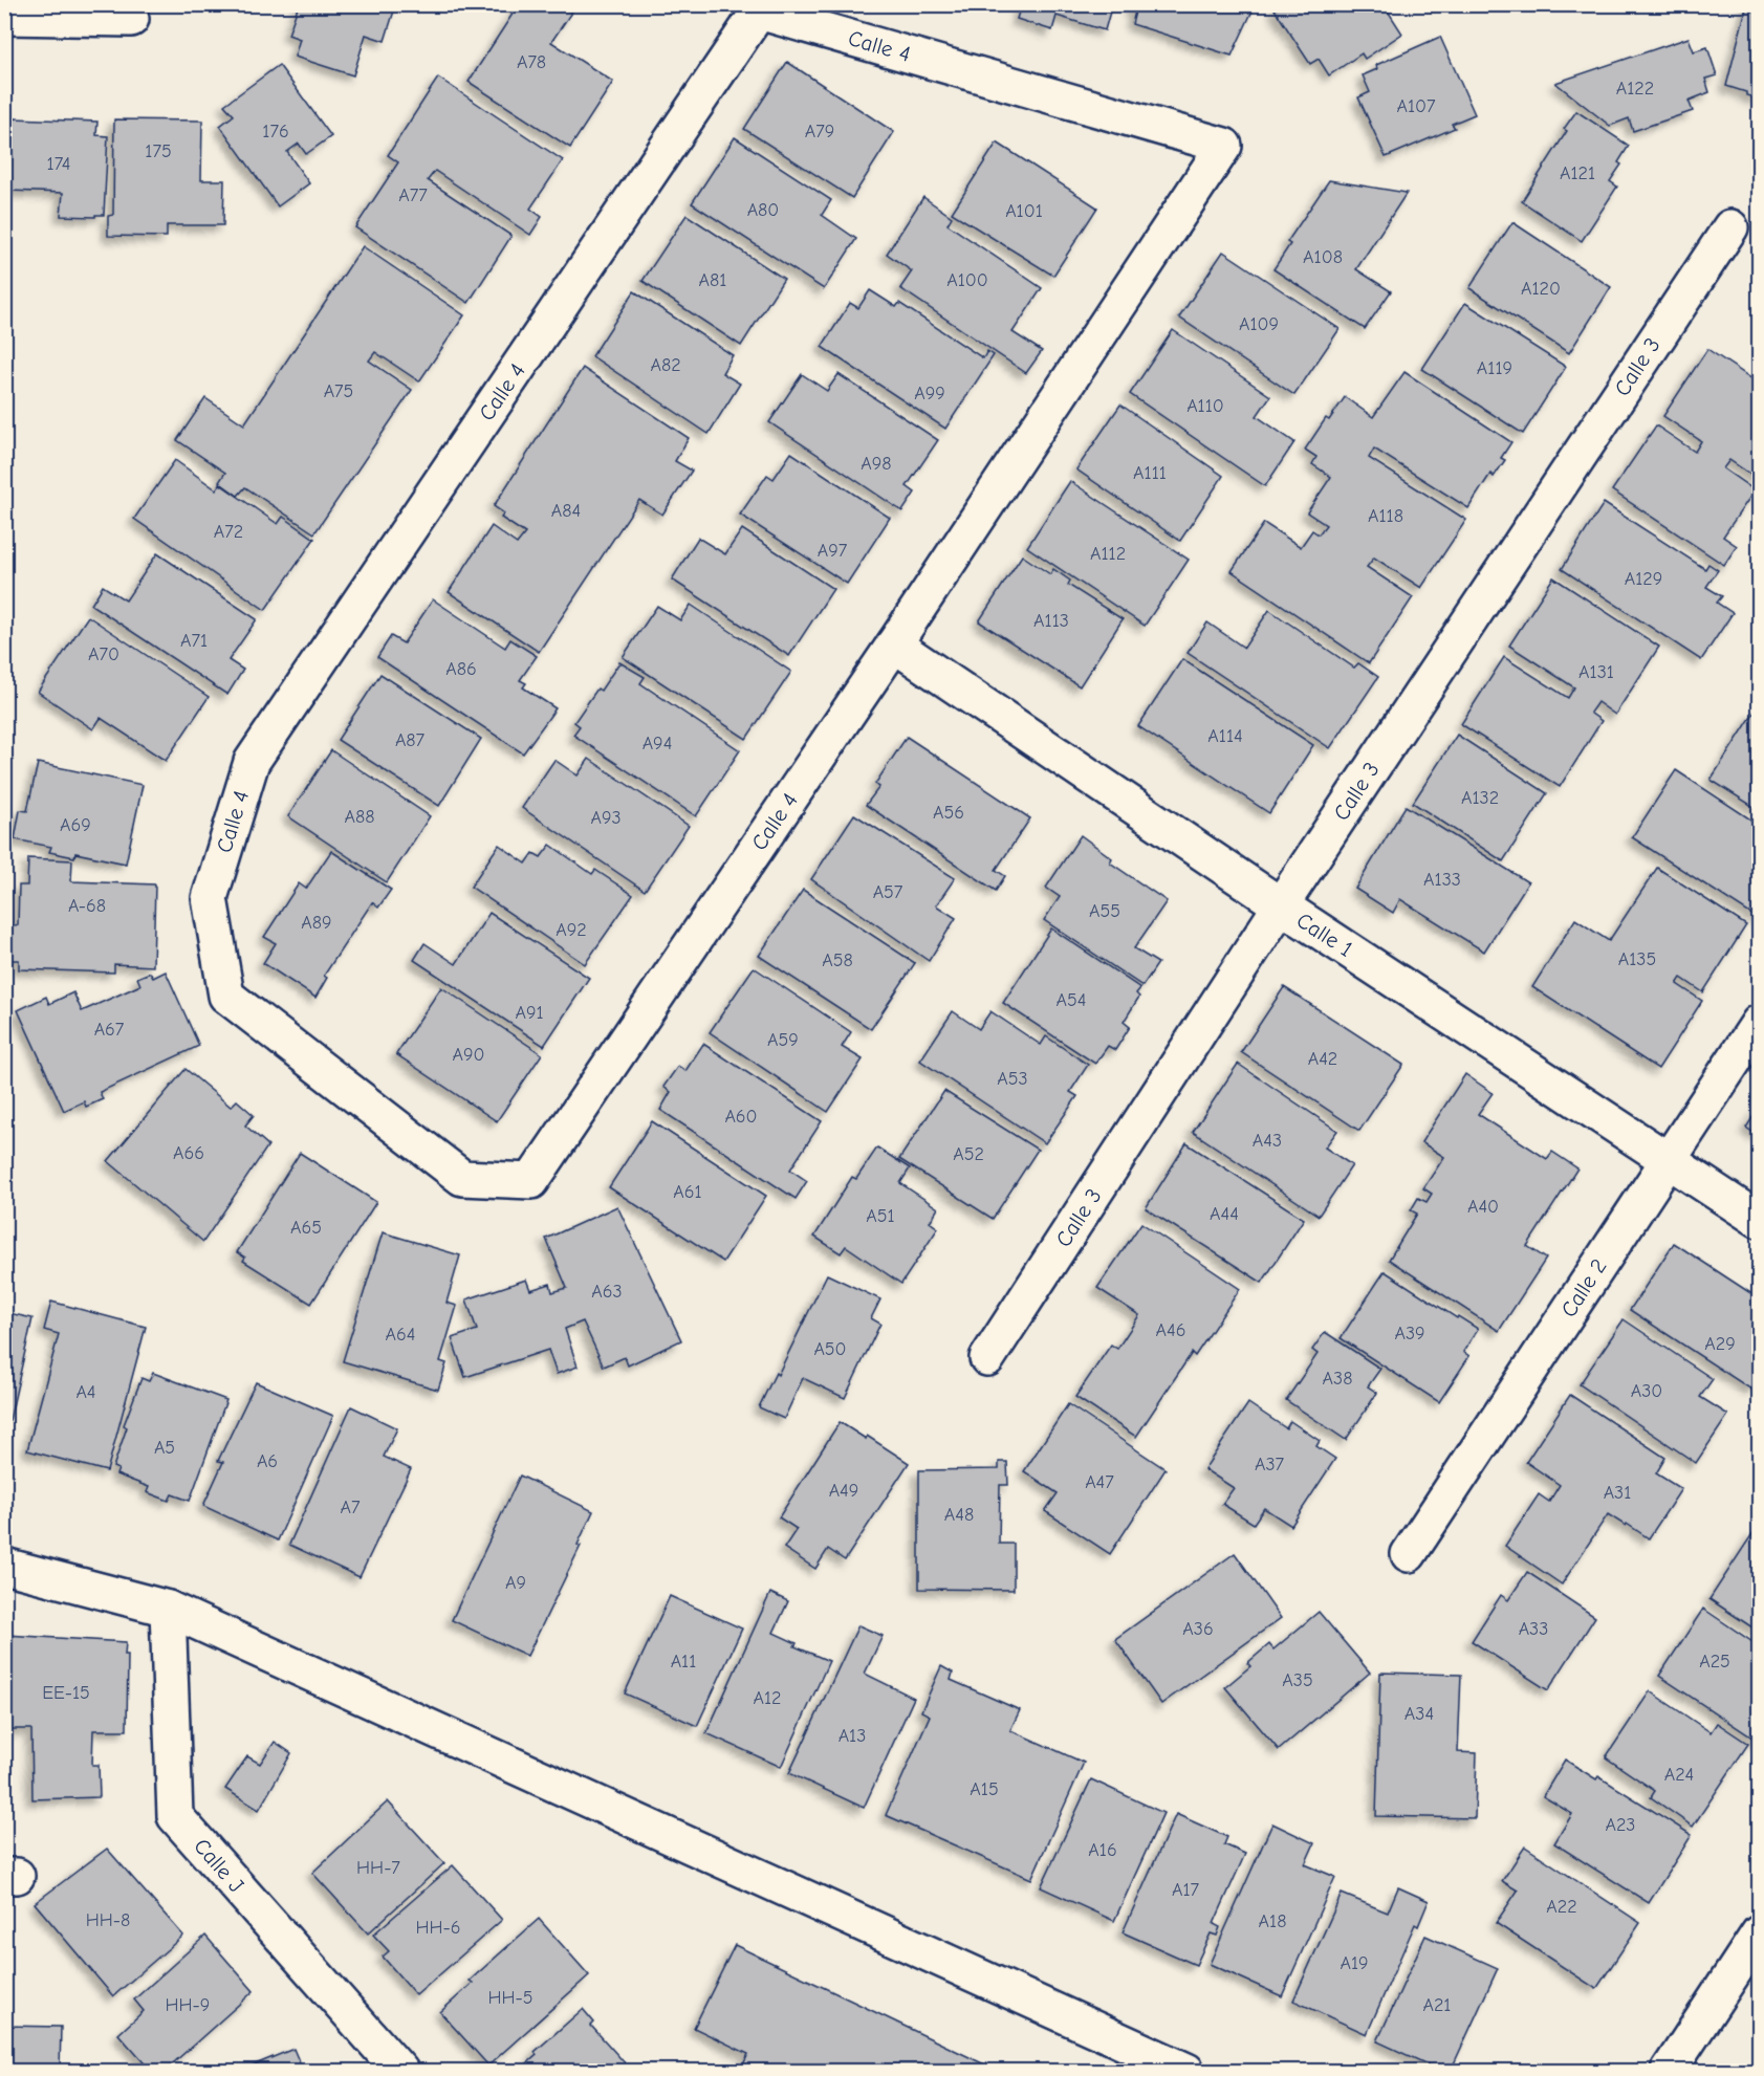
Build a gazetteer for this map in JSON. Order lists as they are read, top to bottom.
{
  "streets": {
    "street": [
      "Calle 4",
      "Calle 3",
      "Calle 1",
      "Calle 2",
      "Calle J"
    ]
  },
  "crossings": [
    ["Calle 4", "Calle 1"],
    ["Calle 3", "Calle 1"],
    ["Calle 1", "Calle 2"]
  ],
  "house_numbers": [
    "A78",
    "A122",
    "A107",
    "176",
    "A79",
    "175",
    "174",
    "A121",
    "A77",
    "A80",
    "A101",
    "A108",
    "A81",
    "A100",
    "A120",
    "A109",
    "A82",
    "A119",
    "A75",
    "A99",
    "A110",
    "A98",
    "A111",
    "A84",
    "A118",
    "A72",
    "A97",
    "A112",
    "A129",
    "A113",
    "A71",
    "A70",
    "A86",
    "A131",
    "A114",
    "A87",
    "A94",
    "A132",
    "A56",
    "A88",
    "A93",
    "A69",
    "A133",
    "A57",
    "A-68",
    "A55",
    "A89",
    "A92",
    "A135",
    "A58",
    "A54",
    "A91",
    "A67",
    "A59",
    "A90",
    "A42",
    "A53",
    "A60",
    "A43",
    "A66",
    "A52",
    "A61",
    "A40",
    "A44",
    "A51",
    "A65",
    "A63",
    "A46",
    "A39",
    "A64",
    "A29",
    "A50",
    "A38",
    "A30",
    "A4",
    "A5",
    "A6",
    "A37",
    "A47",
    "A49",
    "A31",
    "A7",
    "A48",
    "A9",
    "A36",
    "A33",
    "A11",
    "A25",
    "A35",
    "EE-15",
    "A12",
    "A34",
    "A13",
    "A24",
    "A15",
    "A23",
    "A16",
    "HH-7",
    "A17",
    "A22",
    "HH-8",
    "A18",
    "HH-6",
    "A19",
    "HH-5",
    "HH-9",
    "A21"
  ]
}
